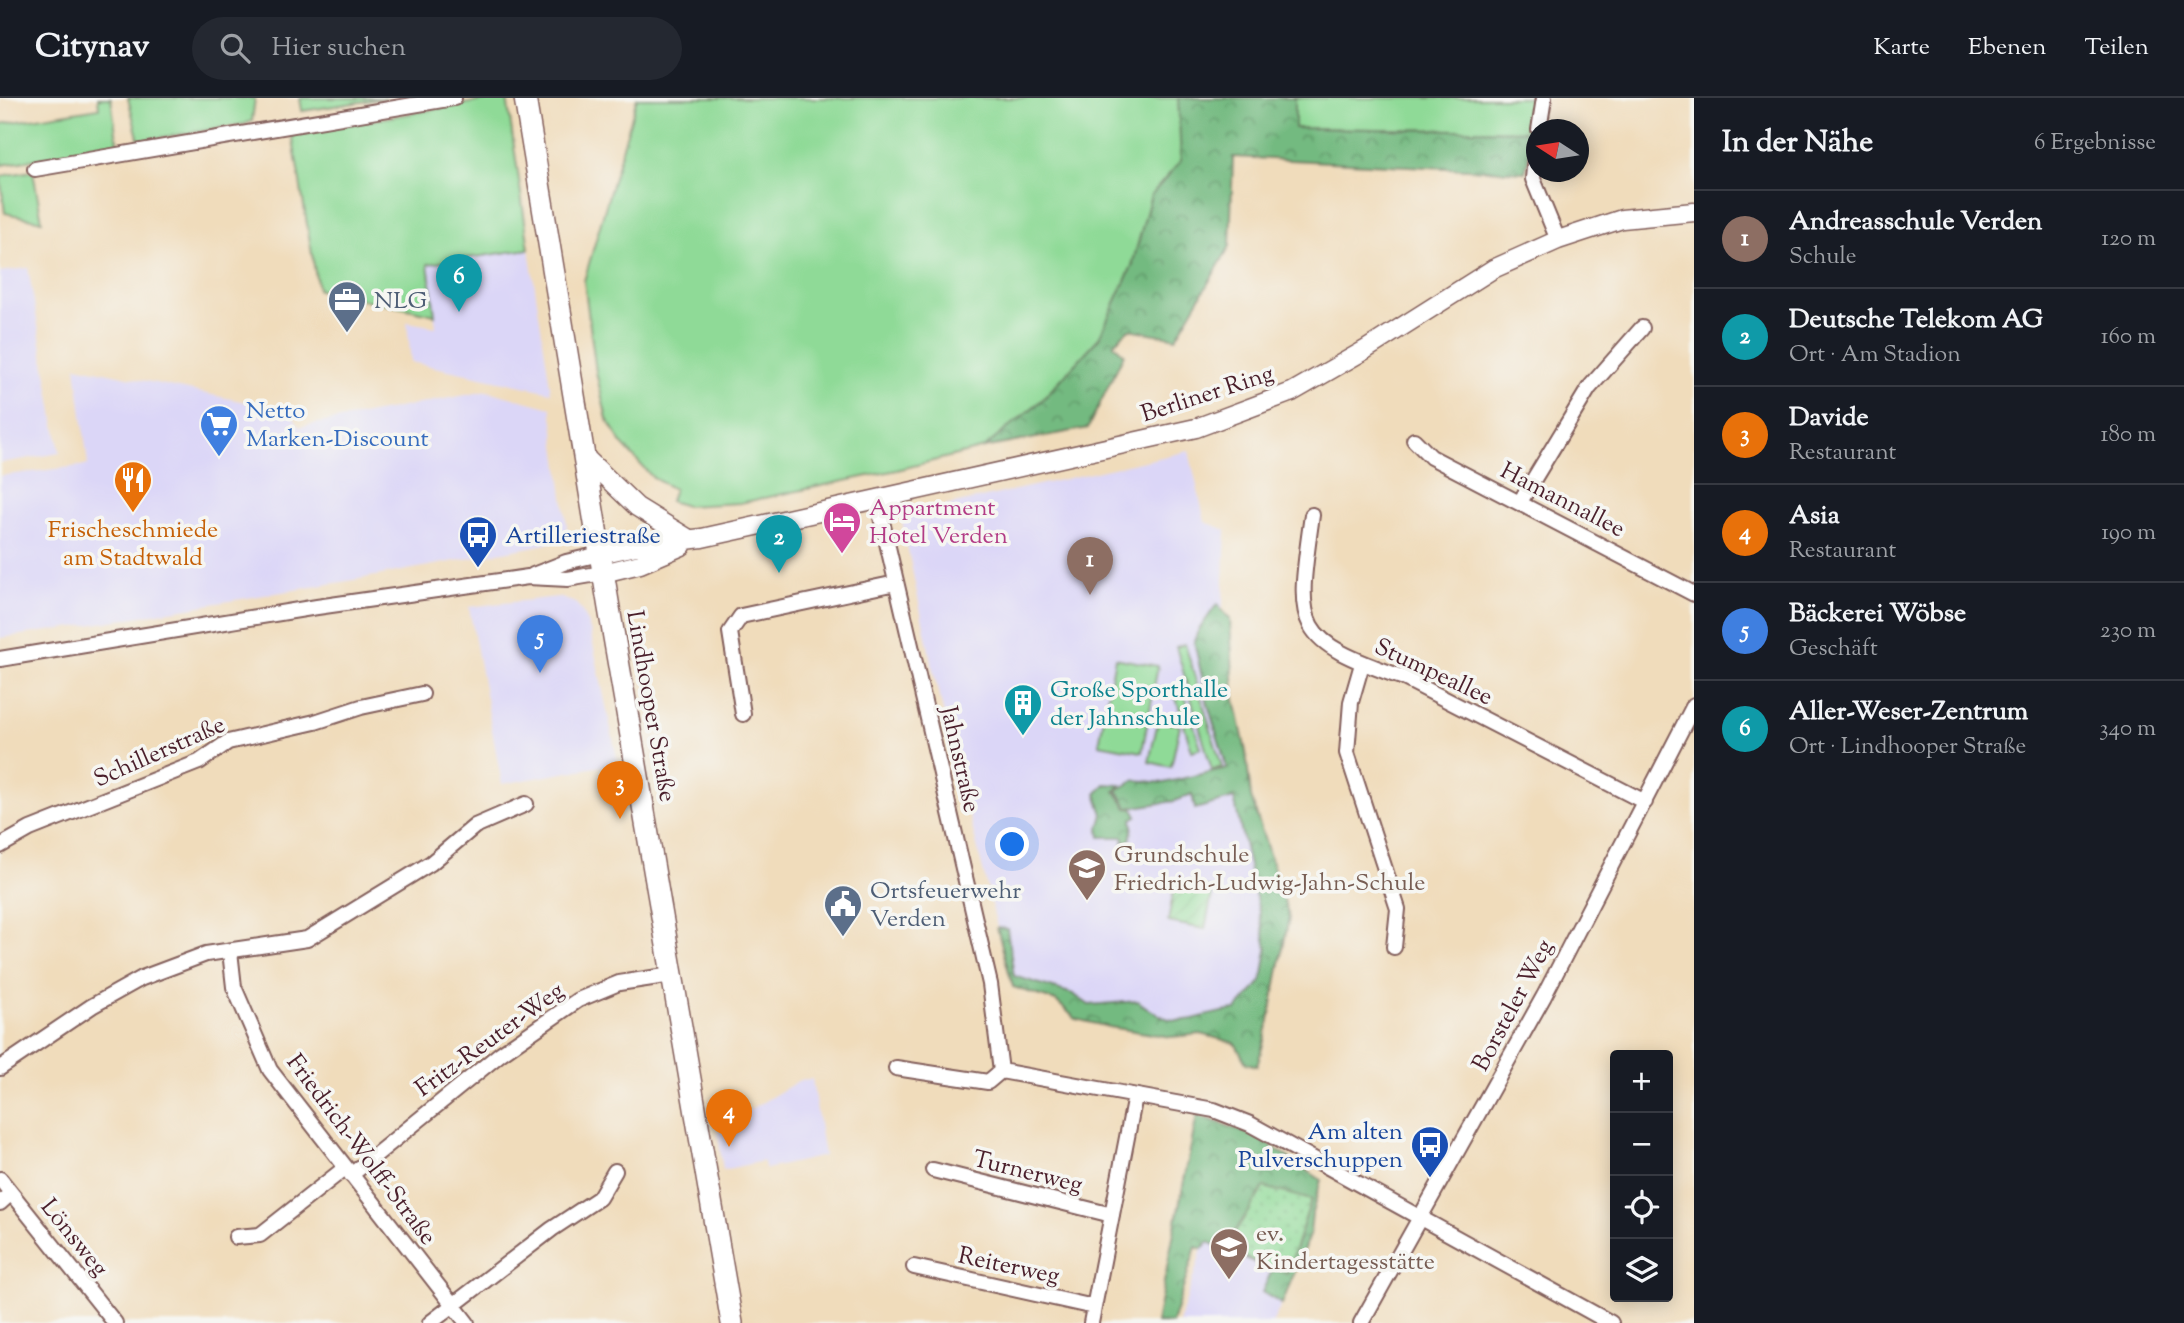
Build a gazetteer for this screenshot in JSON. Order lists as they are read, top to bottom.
{
  "streets": {
    "main road": ["Lindhooper Straße"],
    "street": [
      "Berliner Ring",
      "Hamannallee",
      "Stumpeallee",
      "Schillerstraße",
      "Jahnstraße",
      "Borsteler Weg",
      "Fritz-Reuter-Weg",
      "Friedrich-Wolff-Straße",
      "Turnerweg",
      "Lönsweg",
      "Reiterweg"
    ]
  },
  "crossings": [
    ["Berliner Ring", "Lindhooper Straße"],
    ["Berliner Ring", "Jahnstraße"],
    ["Stumpeallee", "Borsteler Weg"],
    ["Lindhooper Straße", "Fritz-Reuter-Weg"],
    ["Fritz-Reuter-Weg", "Friedrich-Wolff-Straße"]
  ],
  "places": {
    "office": ["NLG"],
    "supermarket": ["Netto Marken-Discount"],
    "restaurant": ["Frischeschmiede am Stadtwald"],
    "hotel": ["Appartment Hotel Verden"],
    "bus stop": ["Artilleriestraße", "Am alten Pulverschuppen"],
    "building": ["Große Sporthalle der Jahnschule"],
    "school or university": ["Grundschule Friedrich-Ludwig-Jahn-Schule", "ev. Kindertagesstätte"],
    "public building": ["Ortsfeuerwehr Verden"]
  },
  "north": "left",
  "page": {
    "header": "Citynav",
    "search": "Hier suchen",
    "nav": ["Karte", "Ebenen", "Teilen"],
    "heading": ["In der Nähe", "6 Ergebnisse"],
    "list": [
      {
        "mark": "1",
        "name": "Andreasschule Verden",
        "note": "Schule",
        "value": "120 m"
      },
      {
        "mark": "2",
        "name": "Deutsche Telekom AG",
        "note": "Ort · Am Stadion",
        "value": "160 m"
      },
      {
        "mark": "3",
        "name": "Davide",
        "note": "Restaurant",
        "value": "180 m"
      },
      {
        "mark": "4",
        "name": "Asia",
        "note": "Restaurant",
        "value": "190 m"
      },
      {
        "mark": "5",
        "name": "Bäckerei Wöbse",
        "note": "Geschäft",
        "value": "230 m"
      },
      {
        "mark": "6",
        "name": "Aller-Weser-Zentrum",
        "note": "Ort · Lindhooper Straße",
        "value": "340 m"
      }
    ],
    "pins": [
      "6",
      "2",
      "1",
      "5",
      "3",
      "4"
    ],
    "map_buttons": ["+", "−"]
  }
}
